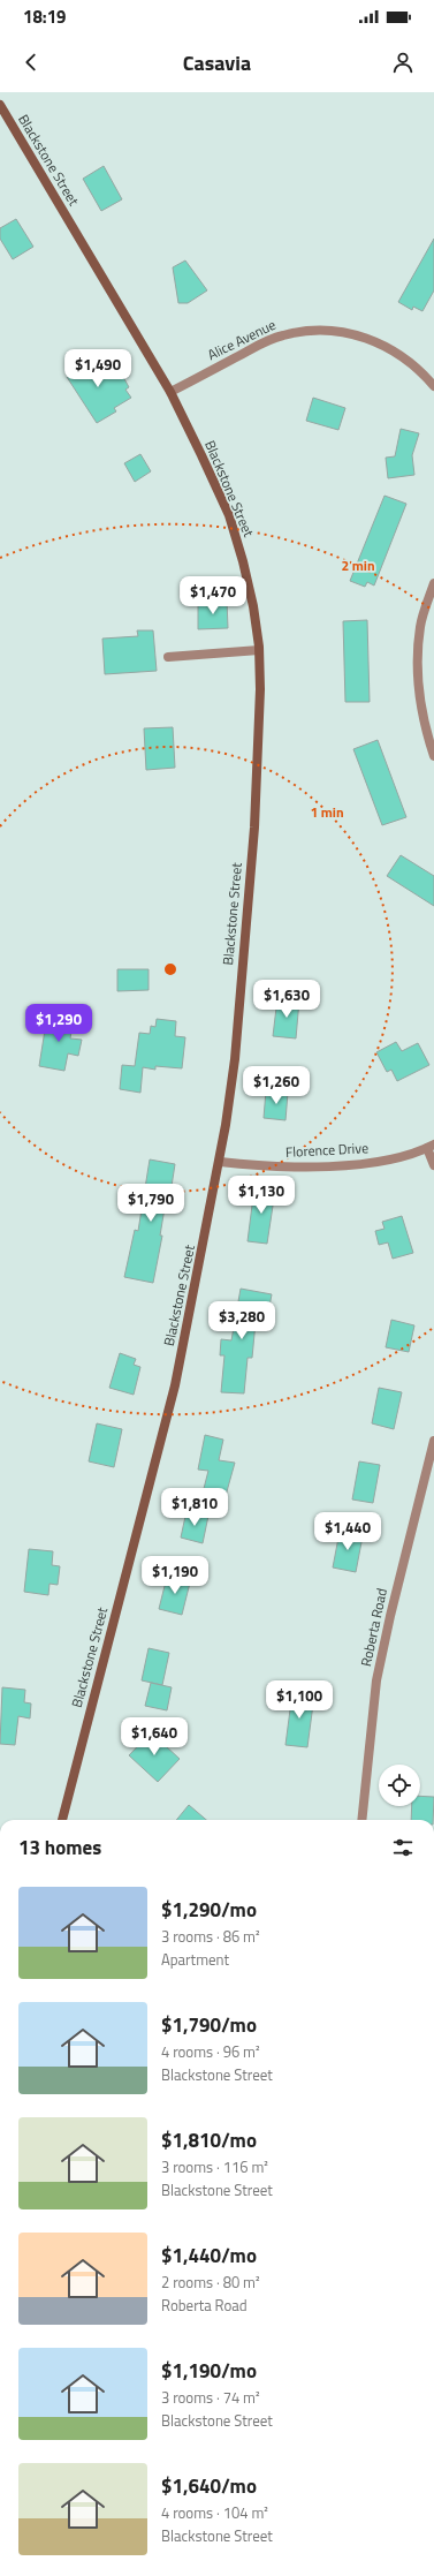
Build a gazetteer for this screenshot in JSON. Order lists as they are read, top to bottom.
{
  "streets": {
    "main road": ["Blackstone Street"],
    "street": ["Alice Avenue", "Florence Drive", "Roberta Road"]
  },
  "crossings": [
    ["Blackstone Street", "Alice Avenue"],
    ["Blackstone Street", "Florence Drive"]
  ],
  "page": {
    "status": "18:19",
    "header": "Casavia",
    "price": [
      "$1,490",
      "$1,470",
      "$1,630",
      "$1,290",
      "$1,260",
      "$1,130",
      "$1,790",
      "$3,280",
      "$1,810",
      "$1,440",
      "$1,190",
      "$1,100",
      "$1,640"
    ],
    "heading": "13 homes",
    "list": [
      {
        "name": "$1,290/mo",
        "note": "3 rooms · 86 m² · Apartment"
      },
      {
        "name": "$1,790/mo",
        "note": "4 rooms · 96 m² · Blackstone Street"
      },
      {
        "name": "$1,810/mo",
        "note": "3 rooms · 116 m² · Blackstone Street"
      },
      {
        "name": "$1,440/mo",
        "note": "2 rooms · 80 m² · Roberta Road"
      },
      {
        "name": "$1,190/mo",
        "note": "3 rooms · 74 m² · Blackstone Street"
      },
      {
        "name": "$1,640/mo",
        "note": "4 rooms · 104 m² · Blackstone Street"
      }
    ]
  },
  "rings": ["2 min", "1 min"]
}
